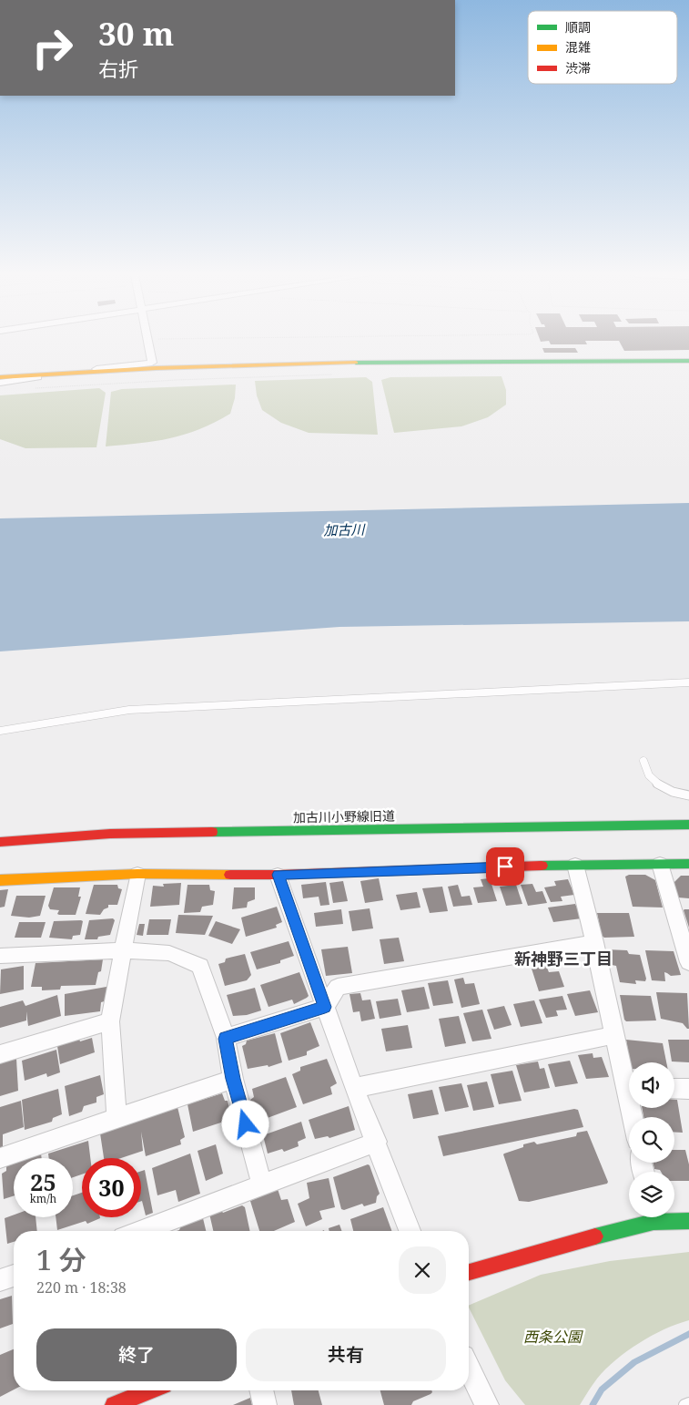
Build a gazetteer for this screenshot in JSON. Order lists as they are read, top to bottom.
{
  "streets": {
    "street": ["加古川小野線旧道"]
  },
  "districts": ["新神野三丁目"],
  "water": ["加古川"],
  "parks": ["西条公園"],
  "legend": ["順調", "混雑", "渋滞"],
  "page": {
    "turn": ["30 m", "右折"],
    "speed": "25 km/h",
    "limit": "30",
    "heading": ["1 分", "220 m · 18:38"],
    "buttons": ["終了", "共有"]
  }
}
